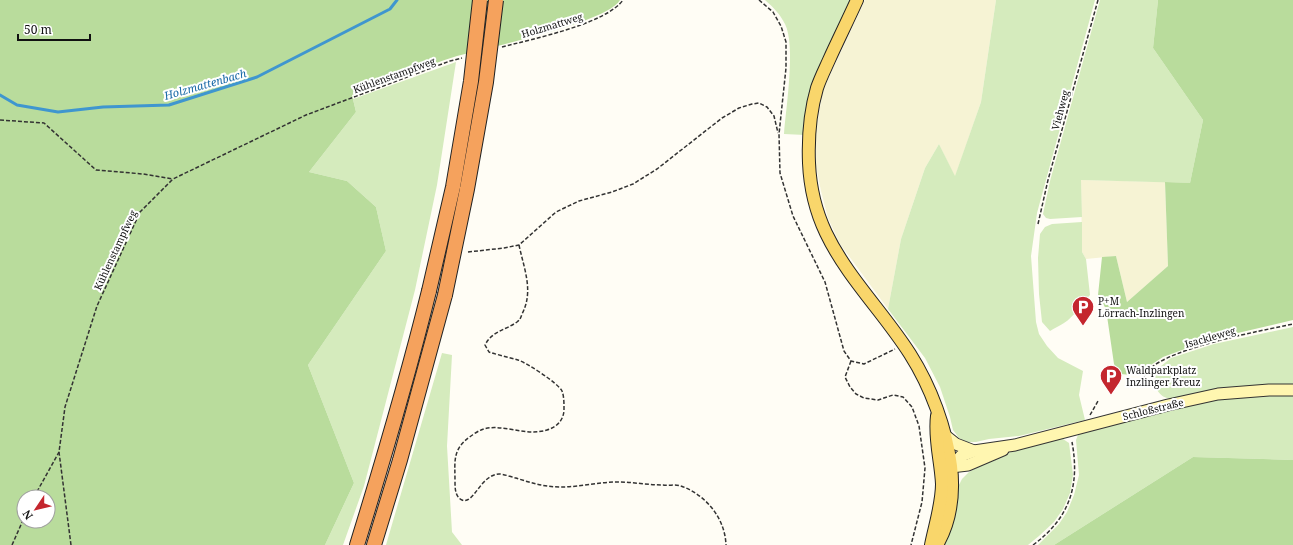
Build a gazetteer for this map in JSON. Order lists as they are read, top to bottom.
{
  "streets": {
    "street": ["Schloßstraße"],
    "path": [
      "Holzmattweg",
      "Kühlenstampfweg",
      "Viehweg",
      "Isackleweg"
    ]
  },
  "water": ["Holzmattenbach"],
  "places": {
    "parking": ["P+M Lörrach-Inzlingen", "Waldparkplatz Inzlinger Kreuz"]
  },
  "scale_bar": "50 m",
  "north": "bottom left"
}
